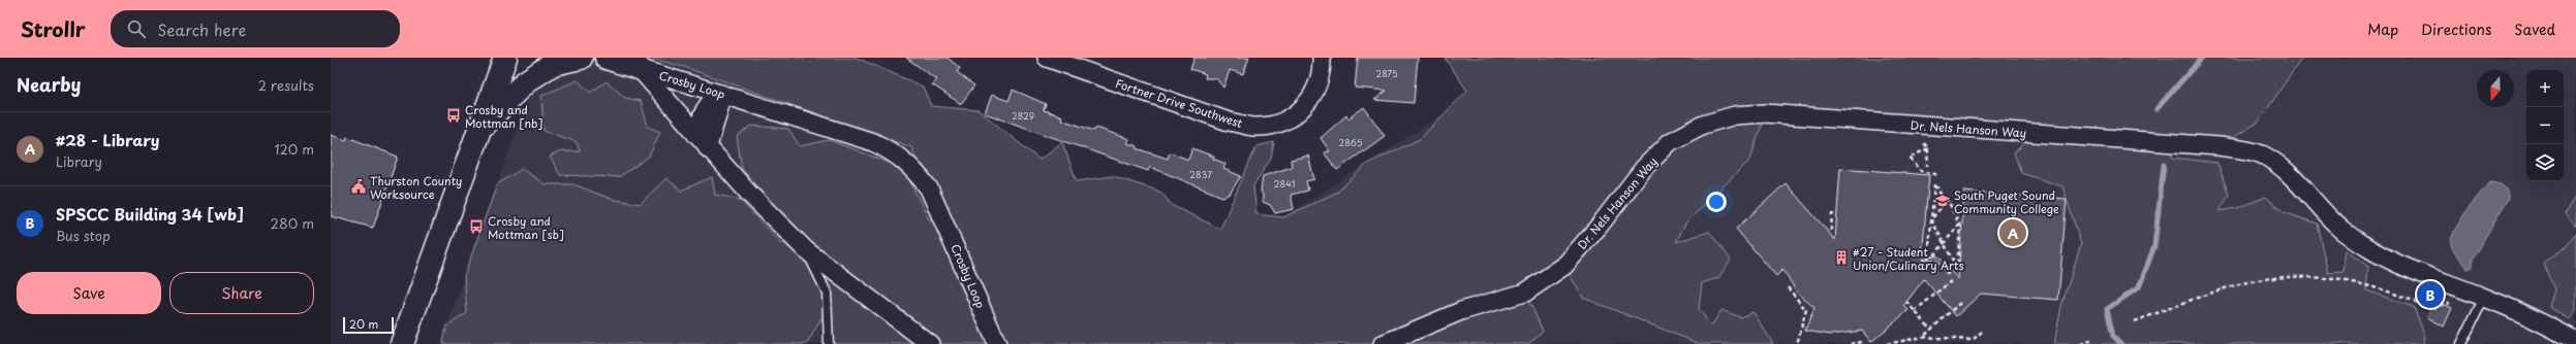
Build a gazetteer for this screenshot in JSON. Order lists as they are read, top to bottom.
{
  "streets": {
    "street": ["Crosby Loop", "Fortner Drive Southwest", "Dr. Nels Hanson Way"]
  },
  "places": {
    "bus stop": ["Crosby and Mottman [nb]", "Crosby and Mottman [sb]"],
    "public building": ["Thurston County Worksource"],
    "school or university": ["South Puget Sound Community College"],
    "building": ["#27 - Student Union/Culinary Arts"]
  },
  "house_numbers": [
    "2875",
    "2829",
    "2865",
    "2837",
    "2841"
  ],
  "scale_bar": "20 m",
  "north": "bottom",
  "page": {
    "header": "Strollr",
    "search": "Search here",
    "nav": ["Map", "Directions", "Saved"],
    "heading": ["Nearby", "2 results"],
    "map_buttons": ["+", "−"],
    "list": [
      {
        "mark": "A",
        "name": "#28 - Library",
        "note": "Library",
        "value": "120 m"
      },
      {
        "mark": "B",
        "name": "SPSCC Building 34 [wb]",
        "note": "Bus stop",
        "value": "280 m"
      }
    ],
    "pins": ["A", "B"],
    "buttons": ["Save", "Share"],
    "scale": "20 m"
  }
}
